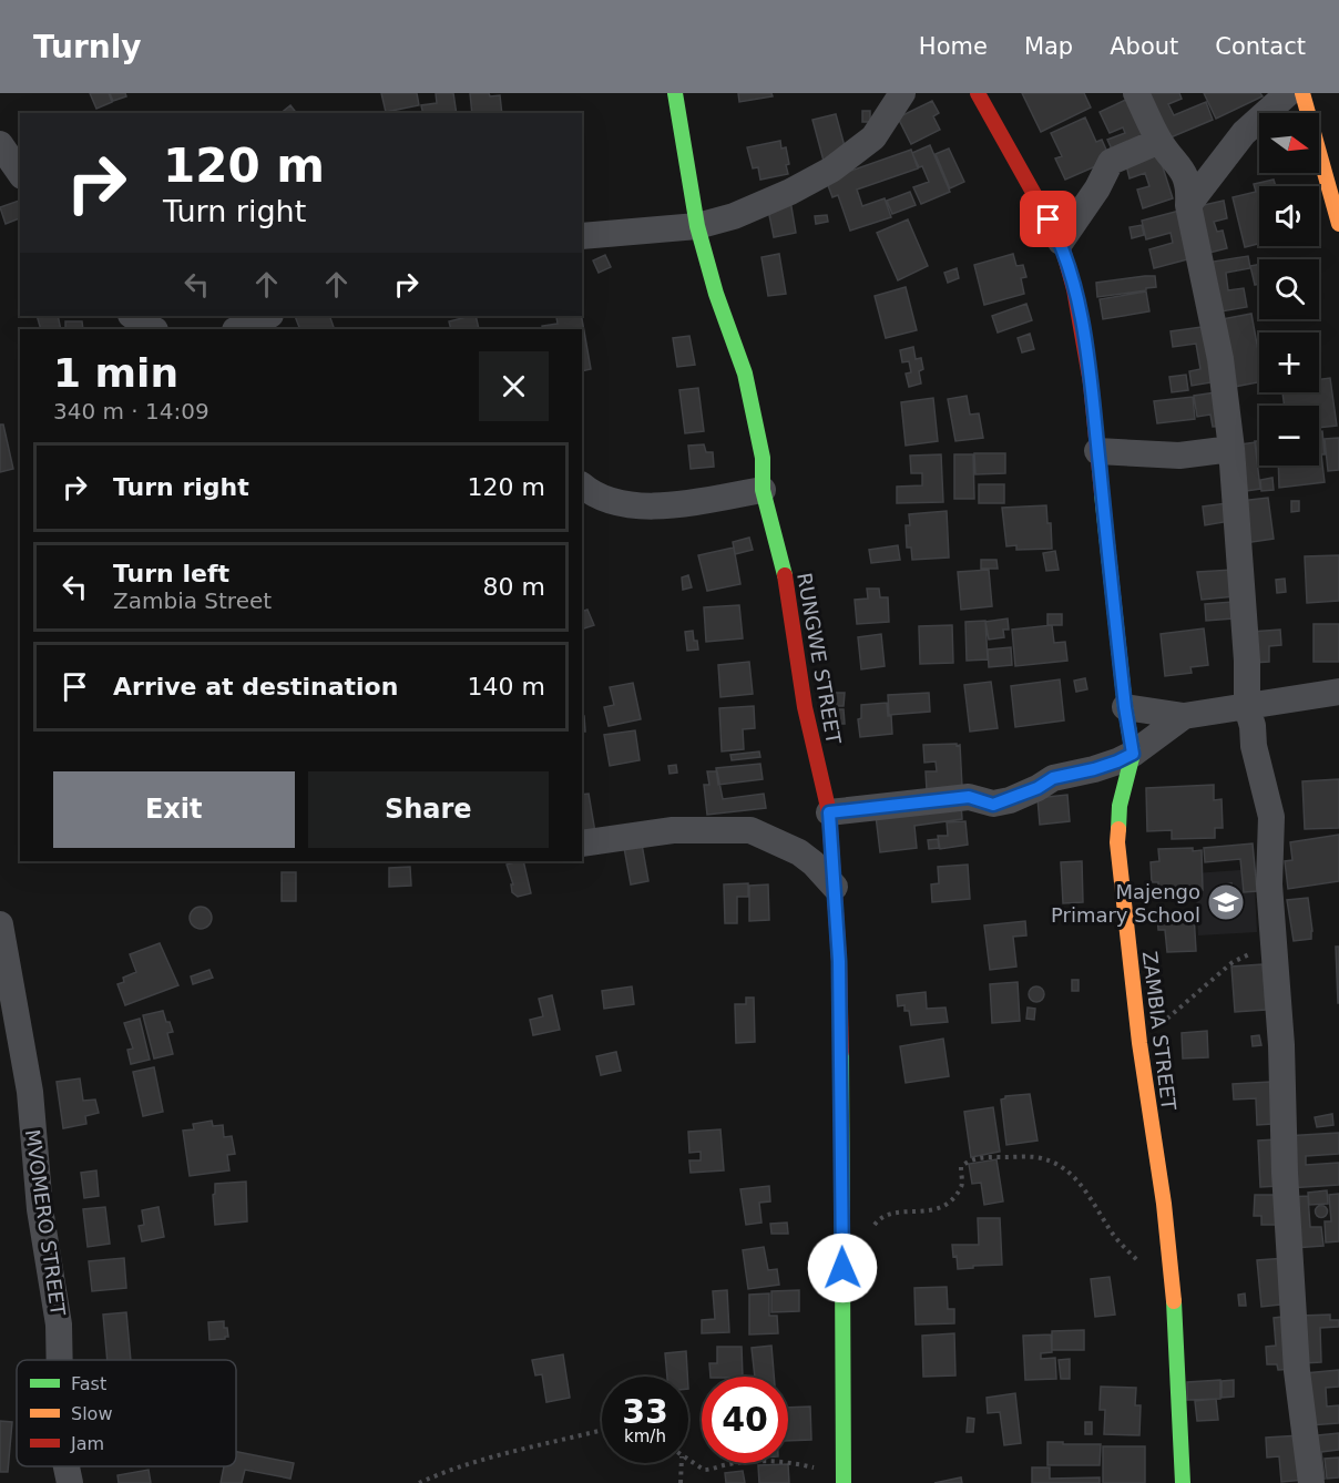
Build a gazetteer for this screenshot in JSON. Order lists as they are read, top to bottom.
{
  "streets": {
    "street": ["RUNGWE STREET", "ZAMBIA STREET", "MVOMERO STREET"]
  },
  "places": {
    "school or university": ["Majengo Primary School"]
  },
  "legend": ["Fast", "Slow", "Jam"],
  "north": "right",
  "page": {
    "header": "Turnly",
    "nav": [
      "Home",
      "Map",
      "About",
      "Contact"
    ],
    "map_buttons": ["+", "−"],
    "turn": ["120 m", "Turn right"],
    "heading": ["1 min", "340 m · 14:09"],
    "list": [
      {
        "name": "Turn right",
        "value": "120 m"
      },
      {
        "name": "Turn left",
        "note": "Zambia Street",
        "value": "80 m"
      },
      {
        "name": "Arrive at destination",
        "value": "140 m"
      }
    ],
    "buttons": ["Exit", "Share"],
    "speed": "33 km/h",
    "limit": "40"
  }
}
